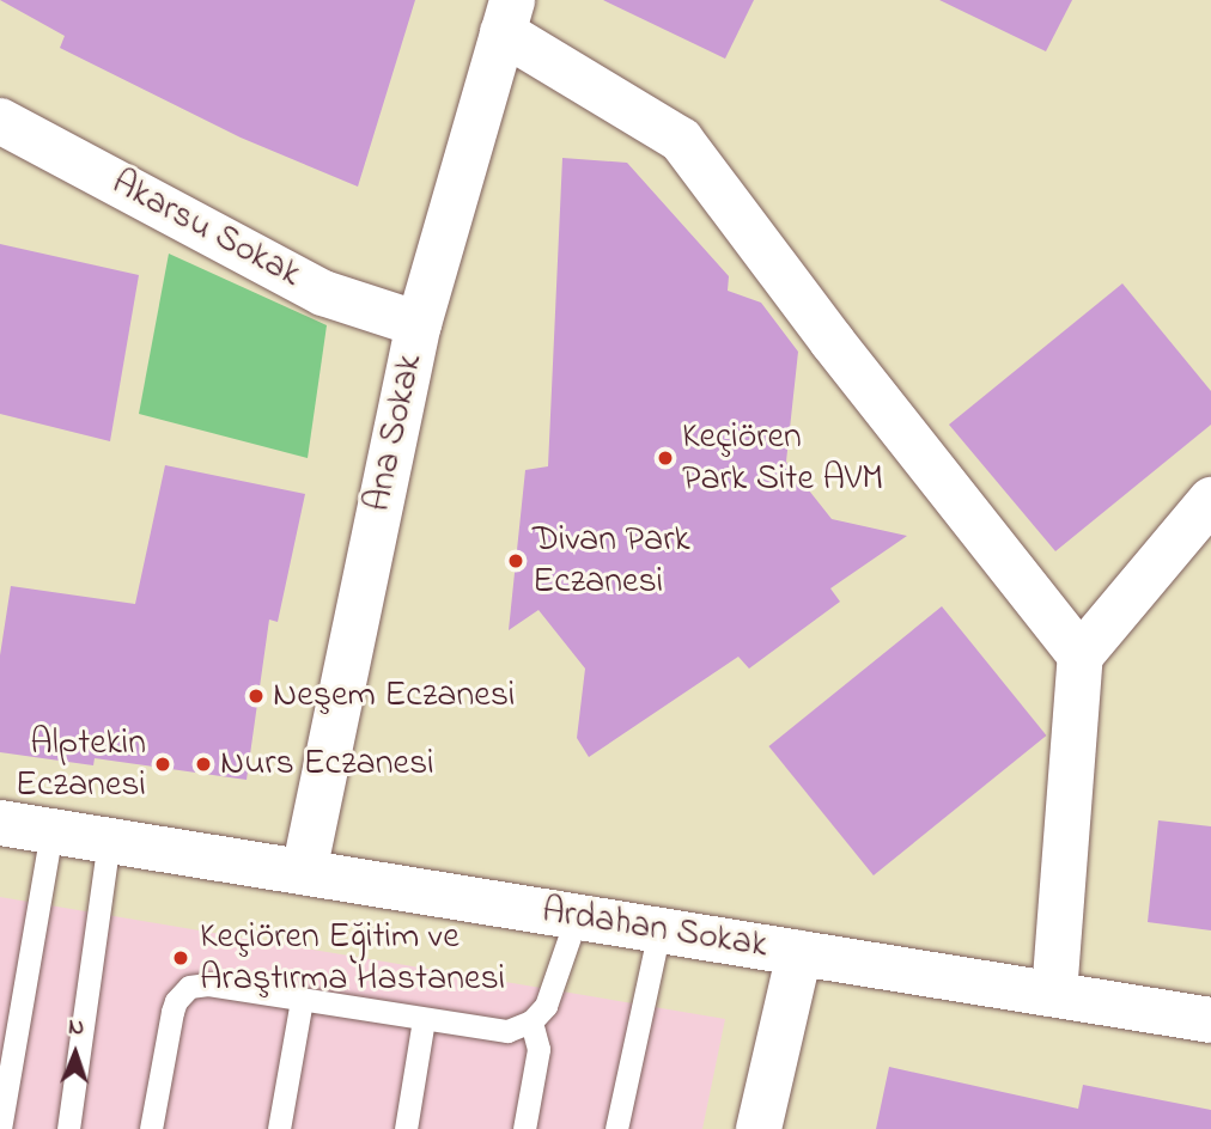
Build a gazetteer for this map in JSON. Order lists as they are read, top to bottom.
{
  "streets": {
    "street": ["Akarsu Sokak", "Ana Sokak", "Ardahan Sokak"]
  },
  "crossings": [
    ["Akarsu Sokak", "Ana Sokak"],
    ["Ana Sokak", "Ardahan Sokak"]
  ],
  "places": [
    "Keçiören Park Site AVM",
    "Divan Park Eczanesi",
    "Neşem Eczanesi",
    "Alptekin Eczanesi",
    "Nurs Eczanesi",
    "Keçiören Eğitim ve Araştırma Hastanesi"
  ],
  "north": "top"
}
